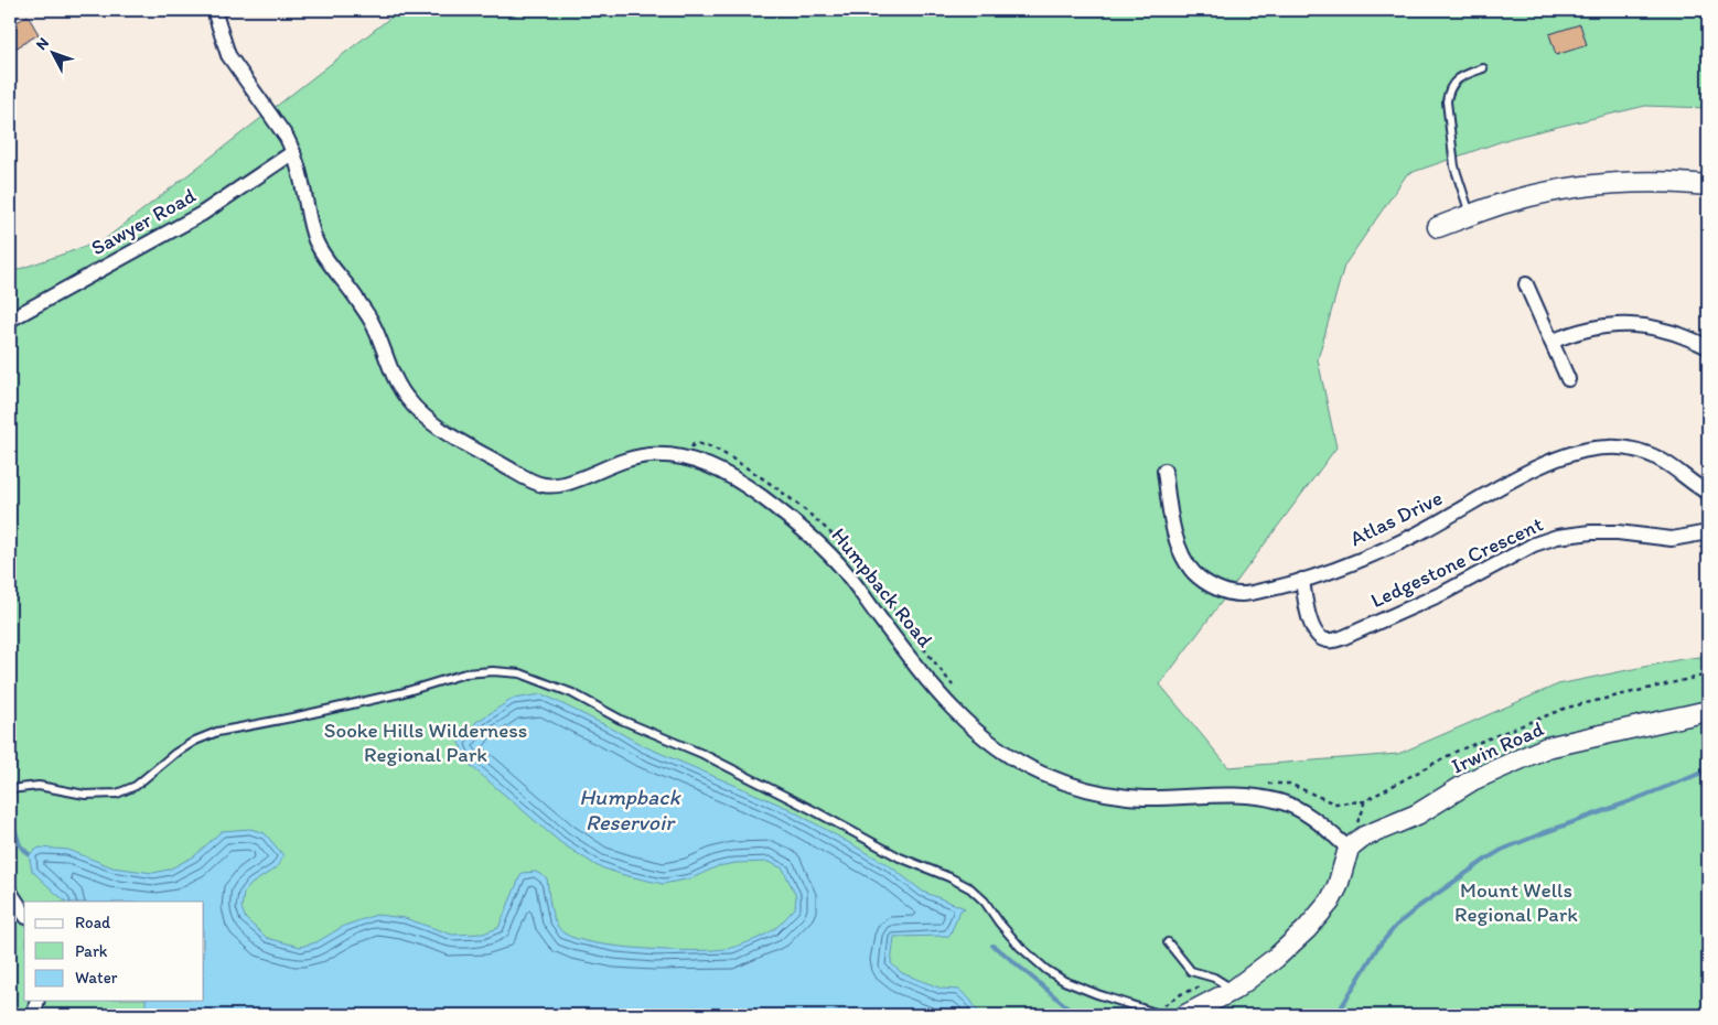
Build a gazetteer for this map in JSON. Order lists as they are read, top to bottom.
{
  "streets": {
    "street": [
      "Sawyer Road",
      "Atlas Drive",
      "Ledgestone Crescent",
      "Humpback Road",
      "Irwin Road"
    ]
  },
  "crossings": [
    ["Sawyer Road", "Humpback Road"],
    ["Atlas Drive", "Ledgestone Crescent"],
    ["Humpback Road", "Irwin Road"]
  ],
  "water": ["Humpback Reservoir"],
  "parks": ["Sooke Hills Wilderness Regional Park", "Mount Wells Regional Park"],
  "legend": ["Road", "Park", "Water"],
  "north": "top left"
}
